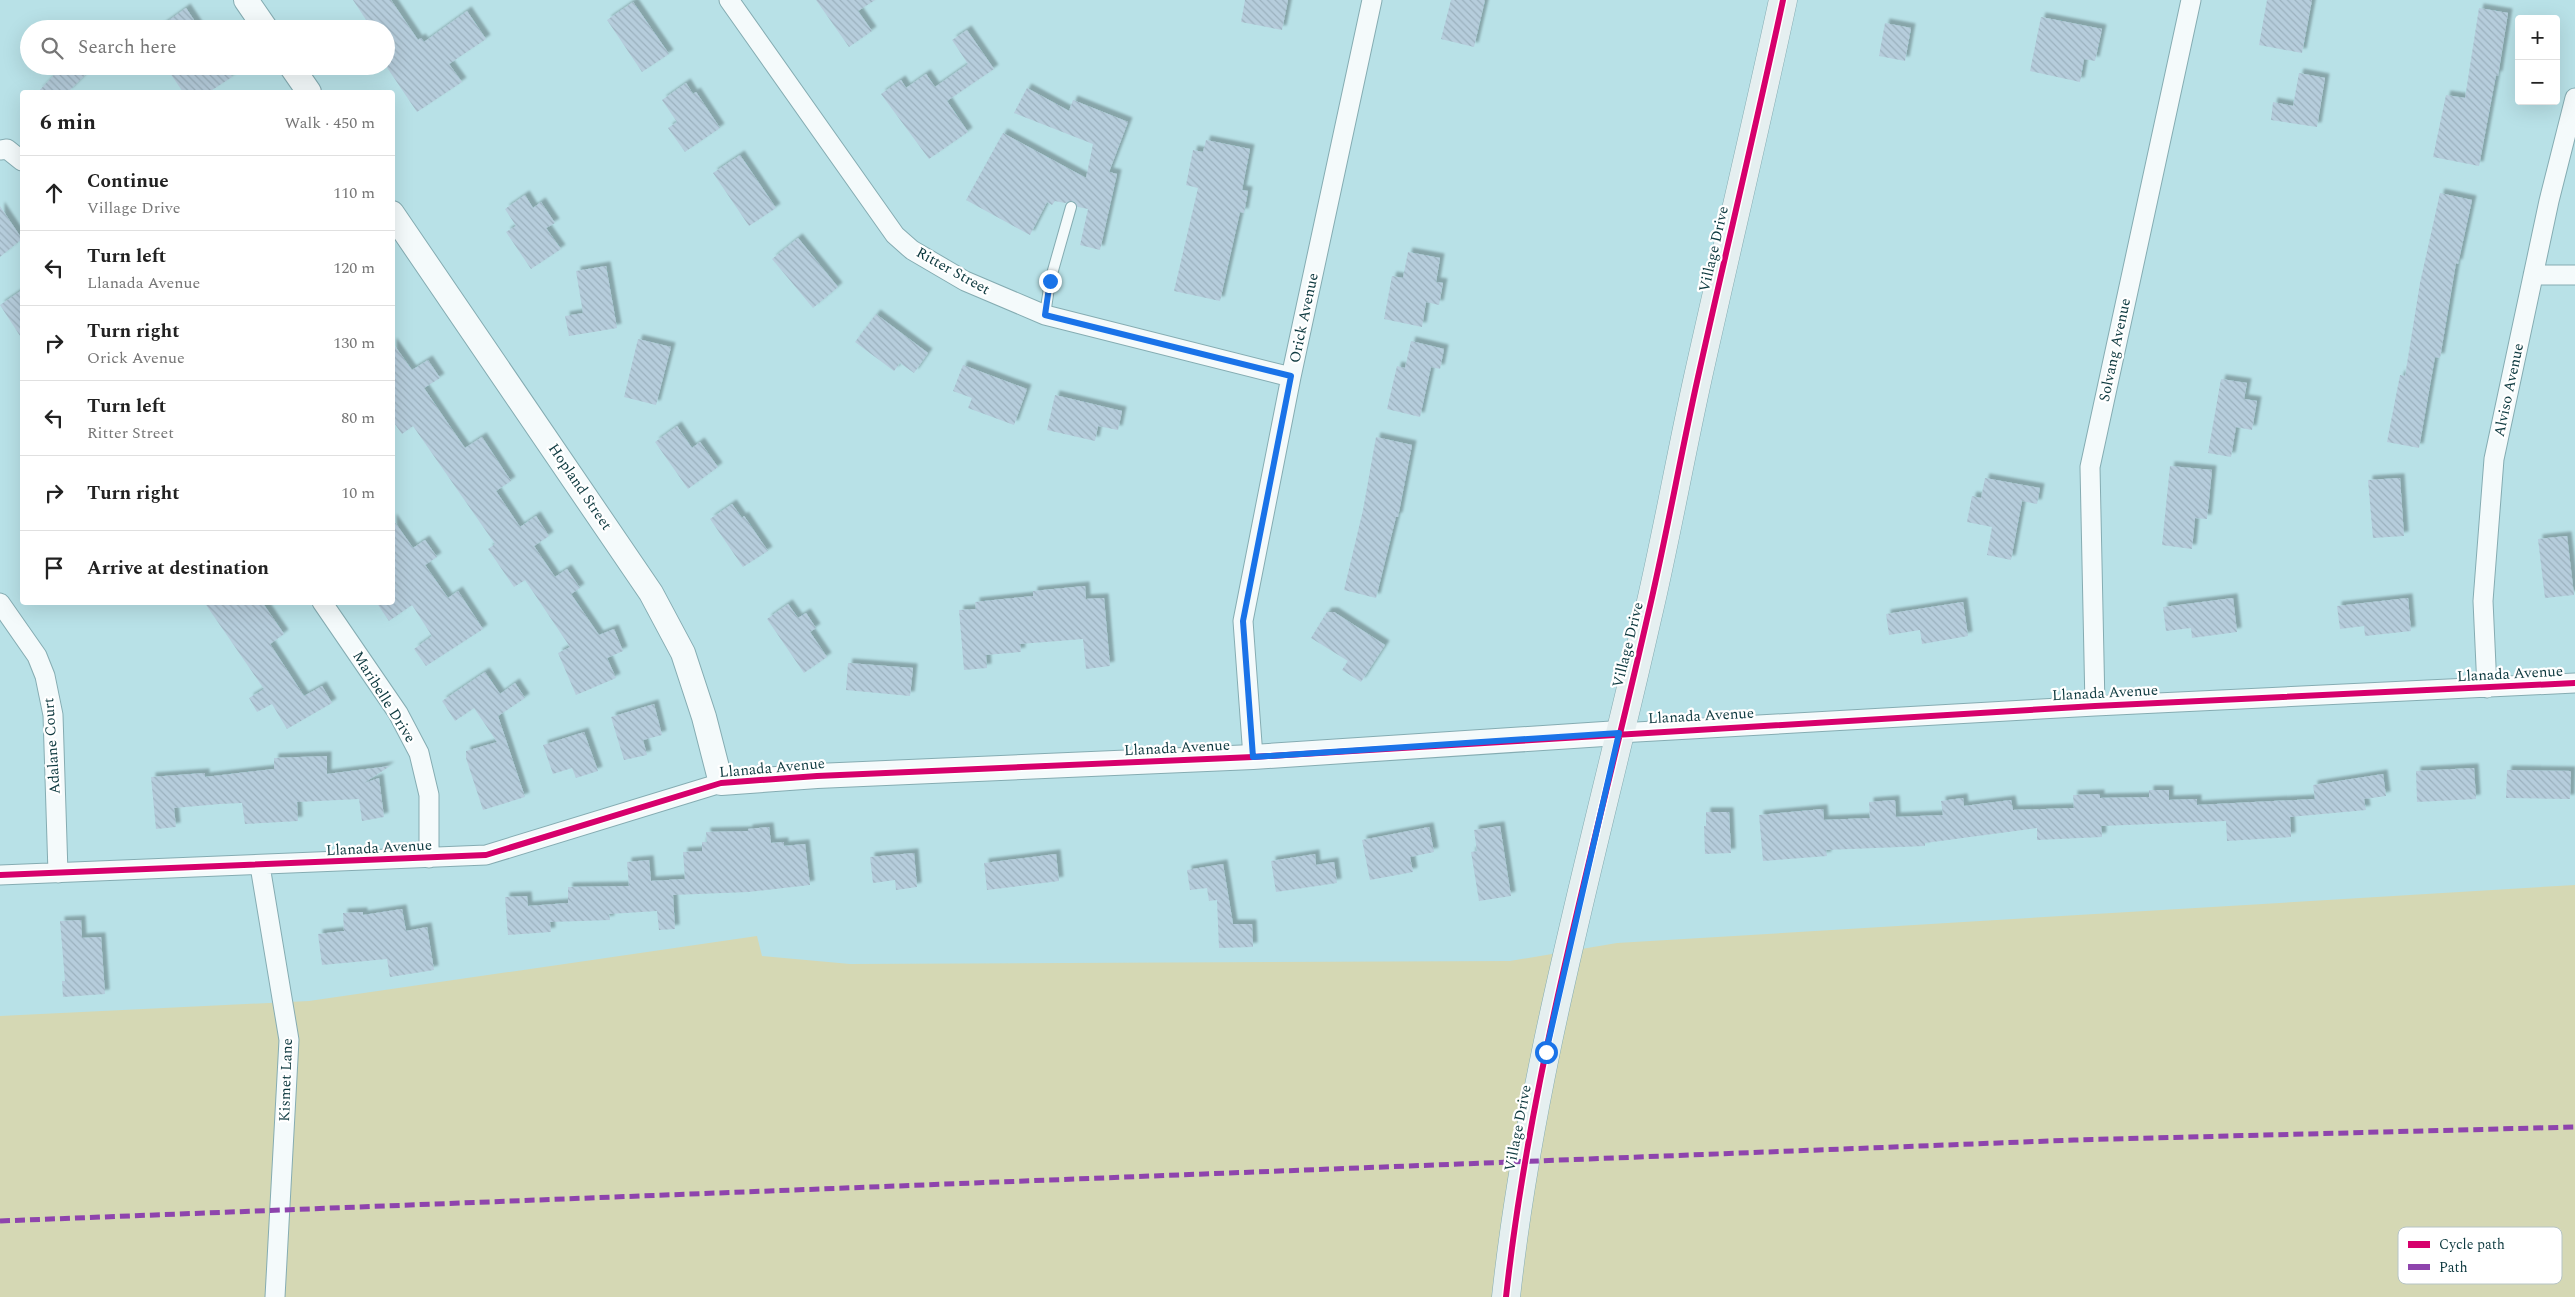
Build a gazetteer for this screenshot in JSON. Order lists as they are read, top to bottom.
{
  "streets": {
    "main road": ["Village Drive"],
    "street": [
      "Ritter Street",
      "Orick Avenue",
      "Solvang Avenue",
      "Alviso Avenue",
      "Hopland Street",
      "Llanada Avenue",
      "Maribelle Drive",
      "Adalane Court",
      "Kismet Lane"
    ]
  },
  "crossings": [
    ["Village Drive", "Llanada Avenue"],
    ["Ritter Street", "Orick Avenue"],
    ["Orick Avenue", "Llanada Avenue"],
    ["Solvang Avenue", "Llanada Avenue"],
    ["Alviso Avenue", "Llanada Avenue"],
    ["Hopland Street", "Llanada Avenue"],
    ["Llanada Avenue", "Maribelle Drive"],
    ["Llanada Avenue", "Adalane Court"],
    ["Llanada Avenue", "Kismet Lane"]
  ],
  "legend": ["Cycle path", "Path"],
  "page": {
    "map_buttons": ["+", "−"],
    "search": "Search here",
    "heading": ["6 min", "Walk · 450 m"],
    "list": [
      ["Continue", "Village Drive", "110 m"],
      ["Turn left", "Llanada Avenue", "120 m"],
      ["Turn right", "Orick Avenue", "130 m"],
      ["Turn left", "Ritter Street", "80 m"],
      ["Turn right", "10 m"],
      "Arrive at destination"
    ]
  }
}
